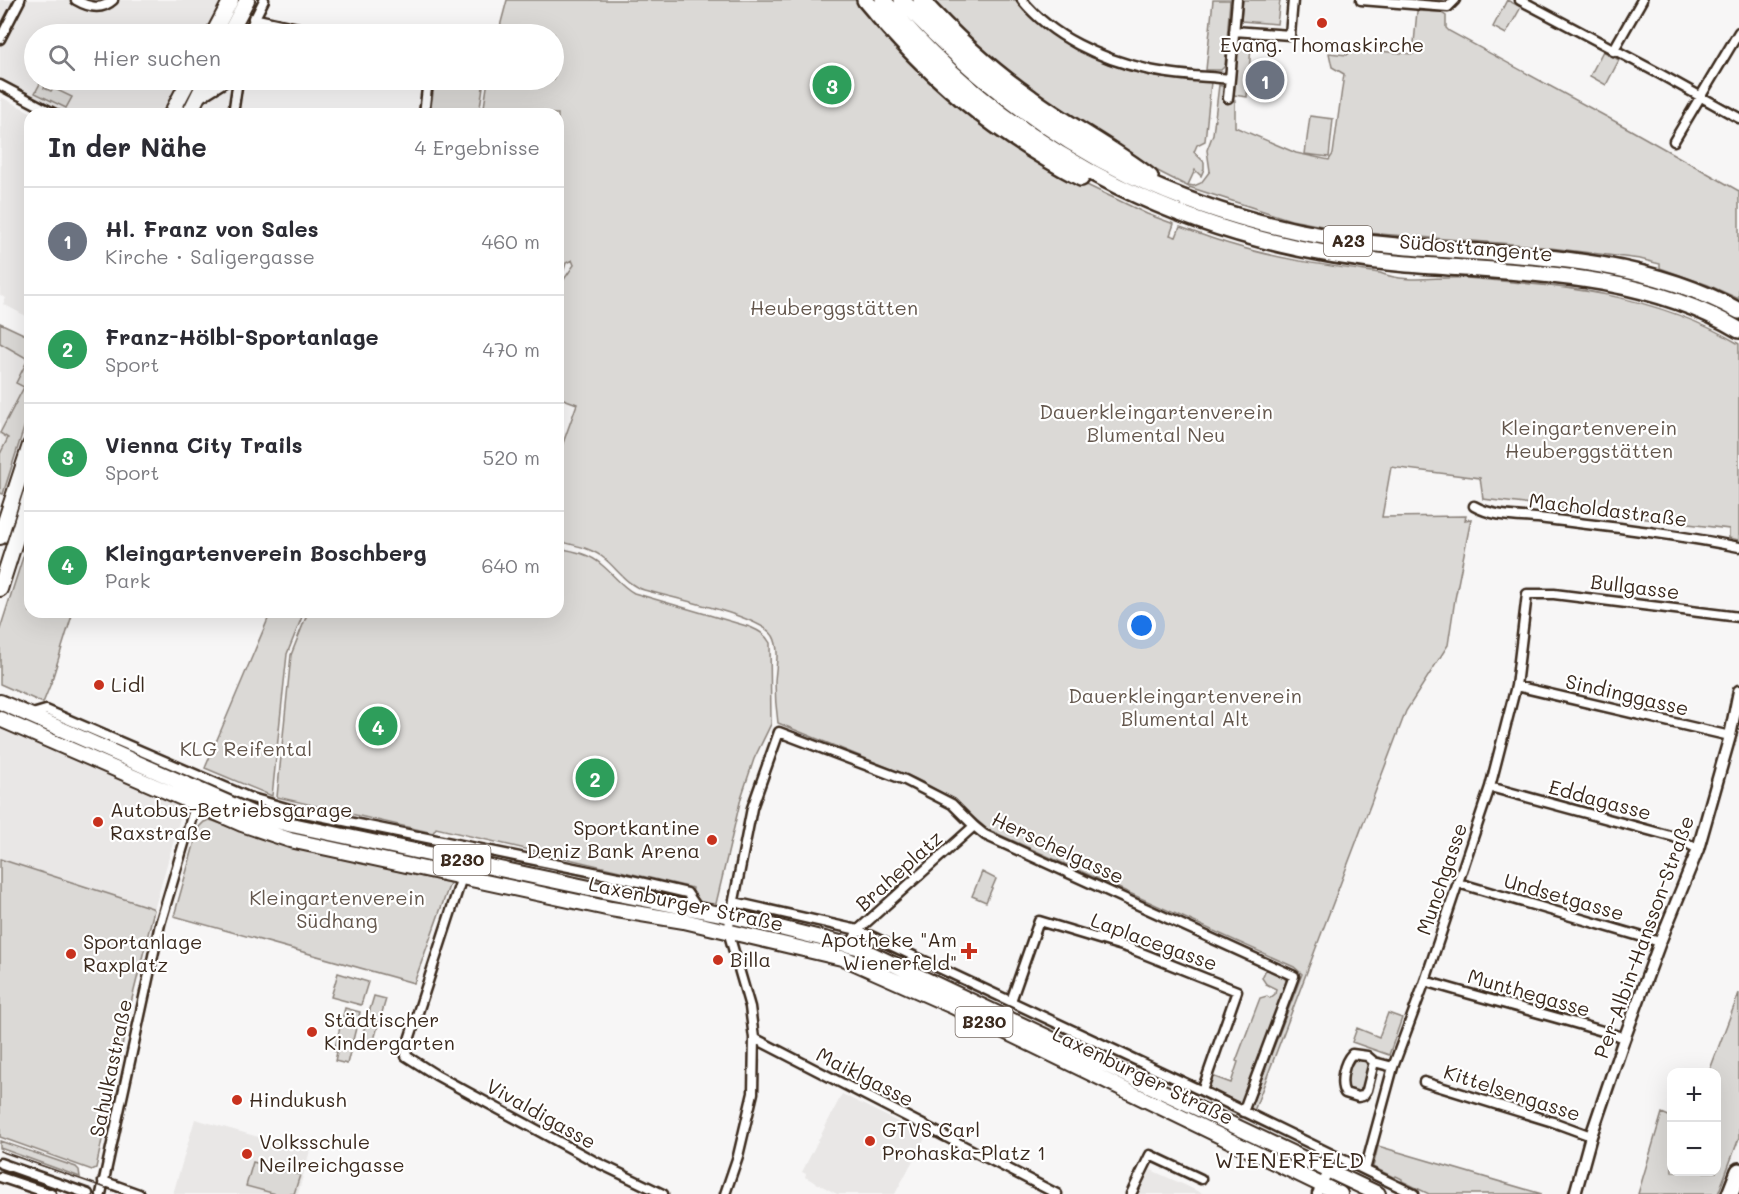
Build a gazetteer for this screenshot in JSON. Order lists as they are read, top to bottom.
{
  "streets": {
    "highway": ["A23", "Südosttangente"],
    "main road": ["B230", "Laxenburger Straße"],
    "street": [
      "Macholdastraße",
      "Bullgasse",
      "Sindinggasse",
      "Eddagasse",
      "Herschelgasse",
      "Braheplatz",
      "Munchgasse",
      "Undsetgasse",
      "Per-Albin-Hansson-Straße",
      "Laplacegasse",
      "Munthegasse",
      "Sahulkastraße",
      "Maiklgasse",
      "Kittelsengasse",
      "Vivaldigasse"
    ]
  },
  "crossings": [
    ["Bullgasse", "Munchgasse"],
    ["Sindinggasse", "Munchgasse"],
    ["Sindinggasse", "Per-Albin-Hansson-Straße"],
    ["Eddagasse", "Munchgasse"],
    ["Eddagasse", "Per-Albin-Hansson-Straße"],
    ["Herschelgasse", "Braheplatz"],
    ["Herschelgasse", "Laxenburger Straße"],
    ["Braheplatz", "Laxenburger Straße"],
    ["Munchgasse", "Undsetgasse"],
    ["Munchgasse", "Laxenburger Straße"],
    ["Munchgasse", "Munthegasse"],
    ["Undsetgasse", "Per-Albin-Hansson-Straße"],
    ["Laxenburger Straße", "Laplacegasse"],
    ["Laxenburger Straße", "Sahulkastraße"],
    ["Laxenburger Straße", "Vivaldigasse"],
    ["Per-Albin-Hansson-Straße", "Munthegasse"],
    ["Per-Albin-Hansson-Straße", "Kittelsengasse"]
  ],
  "districts": ["WIENERFELD"],
  "parks": [
    "Heuberggstätten",
    "Dauerkleingartenverein Blumental Neu",
    "Kleingartenverein Heuberggstätten",
    "Dauerkleingartenverein Blumental Alt",
    "KLG Reifental",
    "Kleingartenverein Südhang"
  ],
  "places": {
    "other": [
      "Evang. Thomaskirche",
      "Lidl",
      "Autobus-Betriebsgarage Raxstraße",
      "Sportkantine Deniz Bank Arena",
      "Sportanlage Raxplatz",
      "Billa",
      "Städtischer Kindergarten",
      "Hindukush",
      "GTVS Carl Prohaska-Platz 1",
      "Volksschule Neilreichgasse"
    ],
    "health": ["Apotheke \"Am Wienerfeld\""]
  },
  "page": {
    "search": "Hier suchen",
    "pins": [
      "1",
      "3",
      "4",
      "2"
    ],
    "heading": ["In der Nähe", "4 Ergebnisse"],
    "list": [
      {
        "mark": "1",
        "name": "Hl. Franz von Sales",
        "note": "Kirche · Saligergasse",
        "value": "460 m"
      },
      {
        "mark": "2",
        "name": "Franz-Hölbl-Sportanlage",
        "note": "Sport",
        "value": "470 m"
      },
      {
        "mark": "3",
        "name": "Vienna City Trails",
        "note": "Sport",
        "value": "520 m"
      },
      {
        "mark": "4",
        "name": "Kleingartenverein Boschberg",
        "note": "Park",
        "value": "640 m"
      }
    ],
    "map_buttons": ["+", "−"]
  }
}
